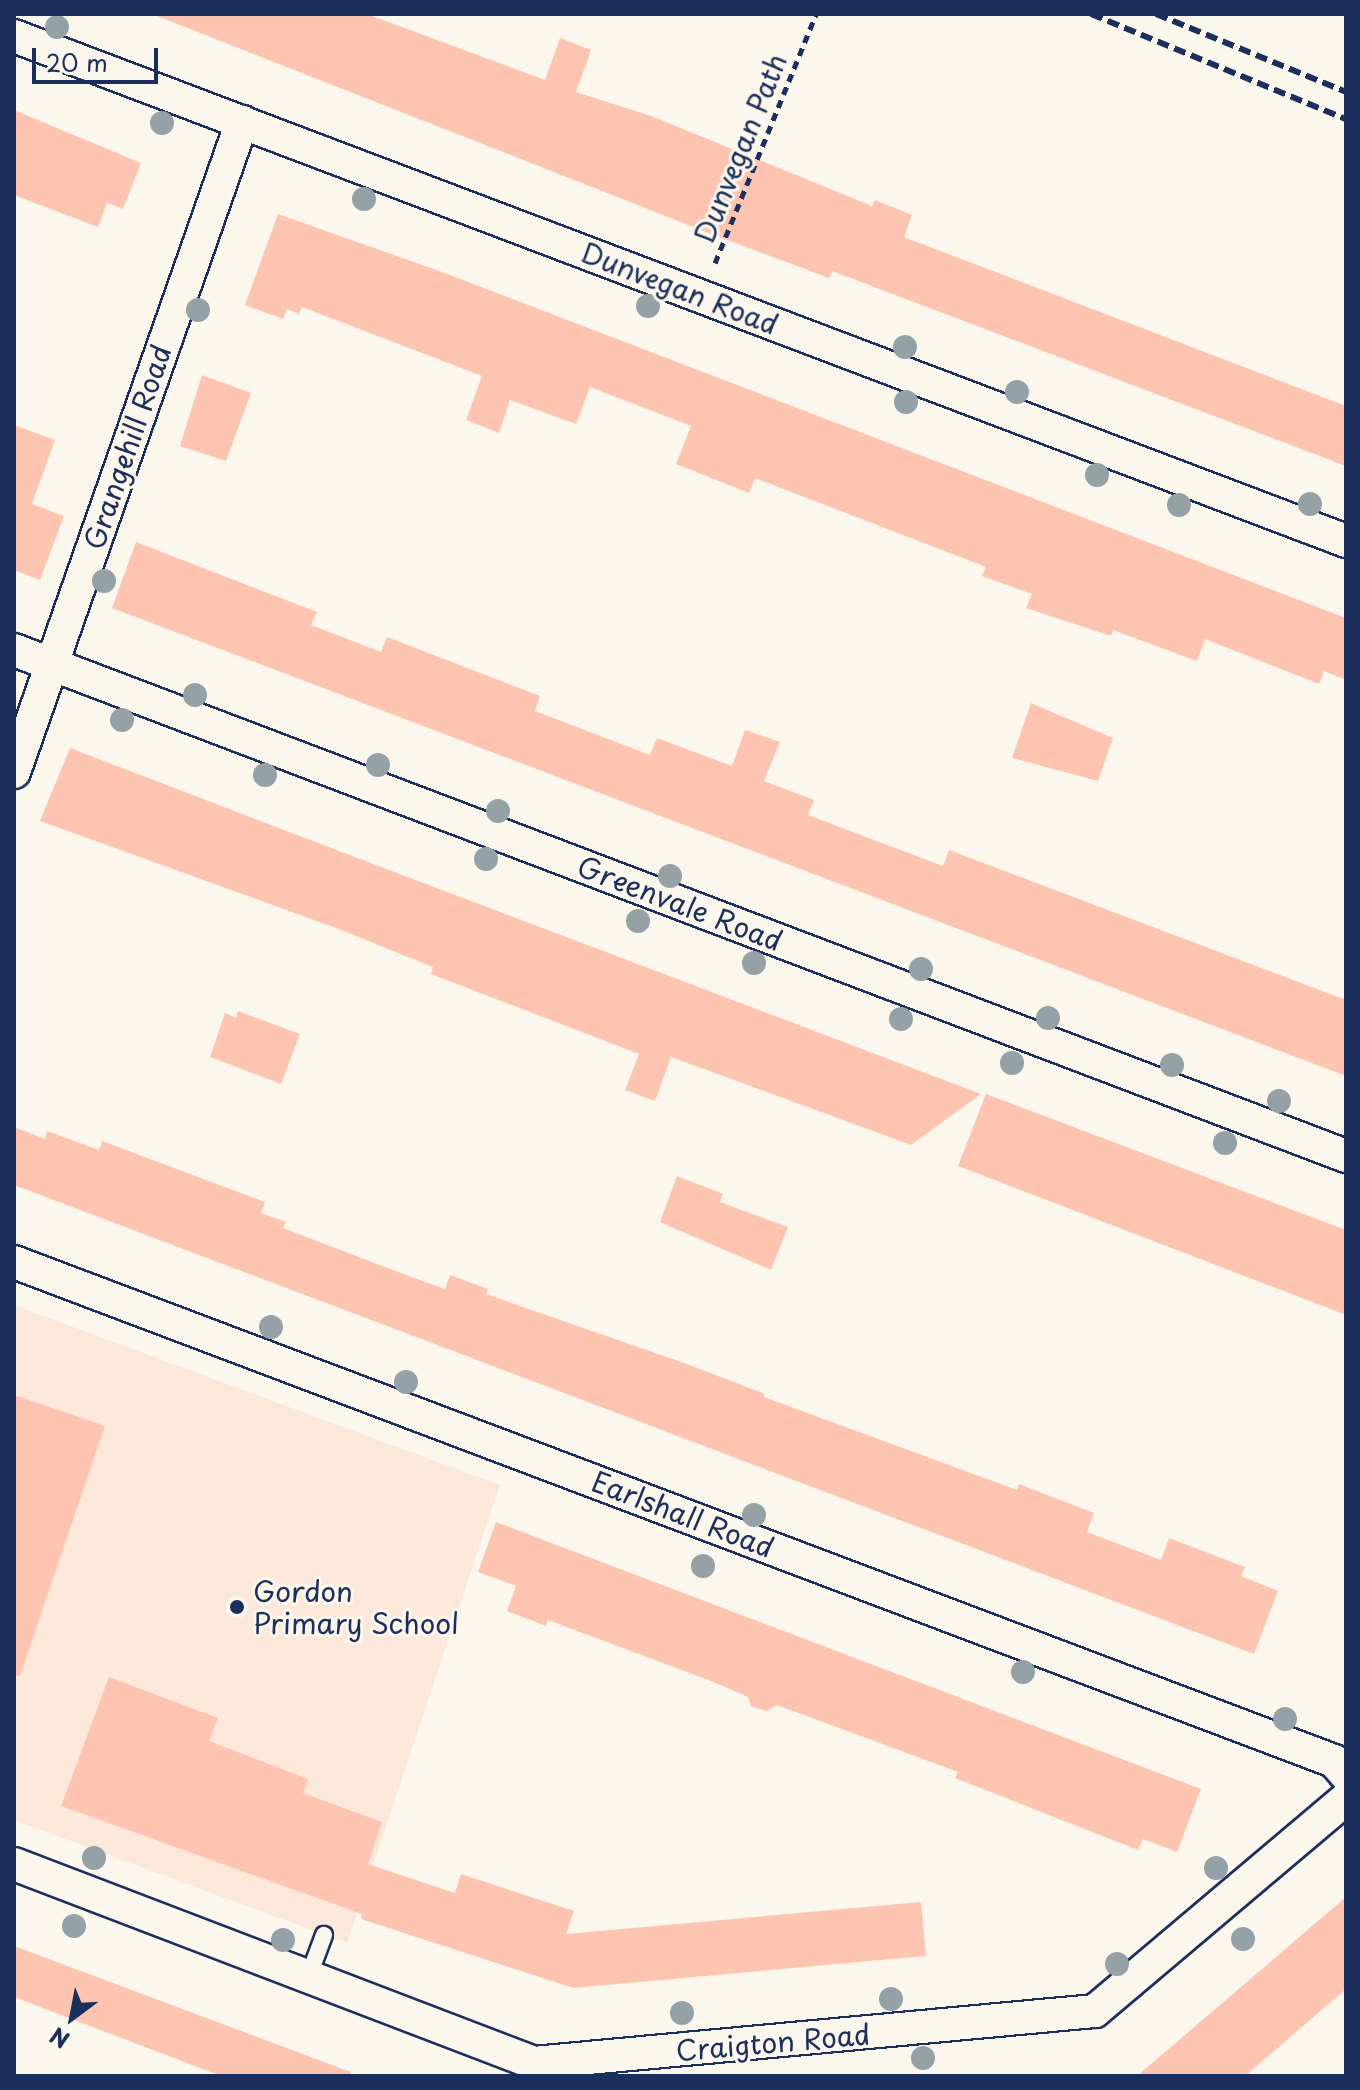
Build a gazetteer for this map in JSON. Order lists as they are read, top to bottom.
{
  "streets": {
    "street": [
      "Dunvegan Road",
      "Grangehill Road",
      "Greenvale Road",
      "Earlshall Road",
      "Craigton Road"
    ],
    "path": ["Dunvegan Path"]
  },
  "crossings": [
    ["Dunvegan Path", "Dunvegan Road"],
    ["Dunvegan Road", "Grangehill Road"],
    ["Grangehill Road", "Greenvale Road"]
  ],
  "places": ["Gordon Primary School"],
  "scale_bar": "20 m",
  "north": "bottom left"
}
